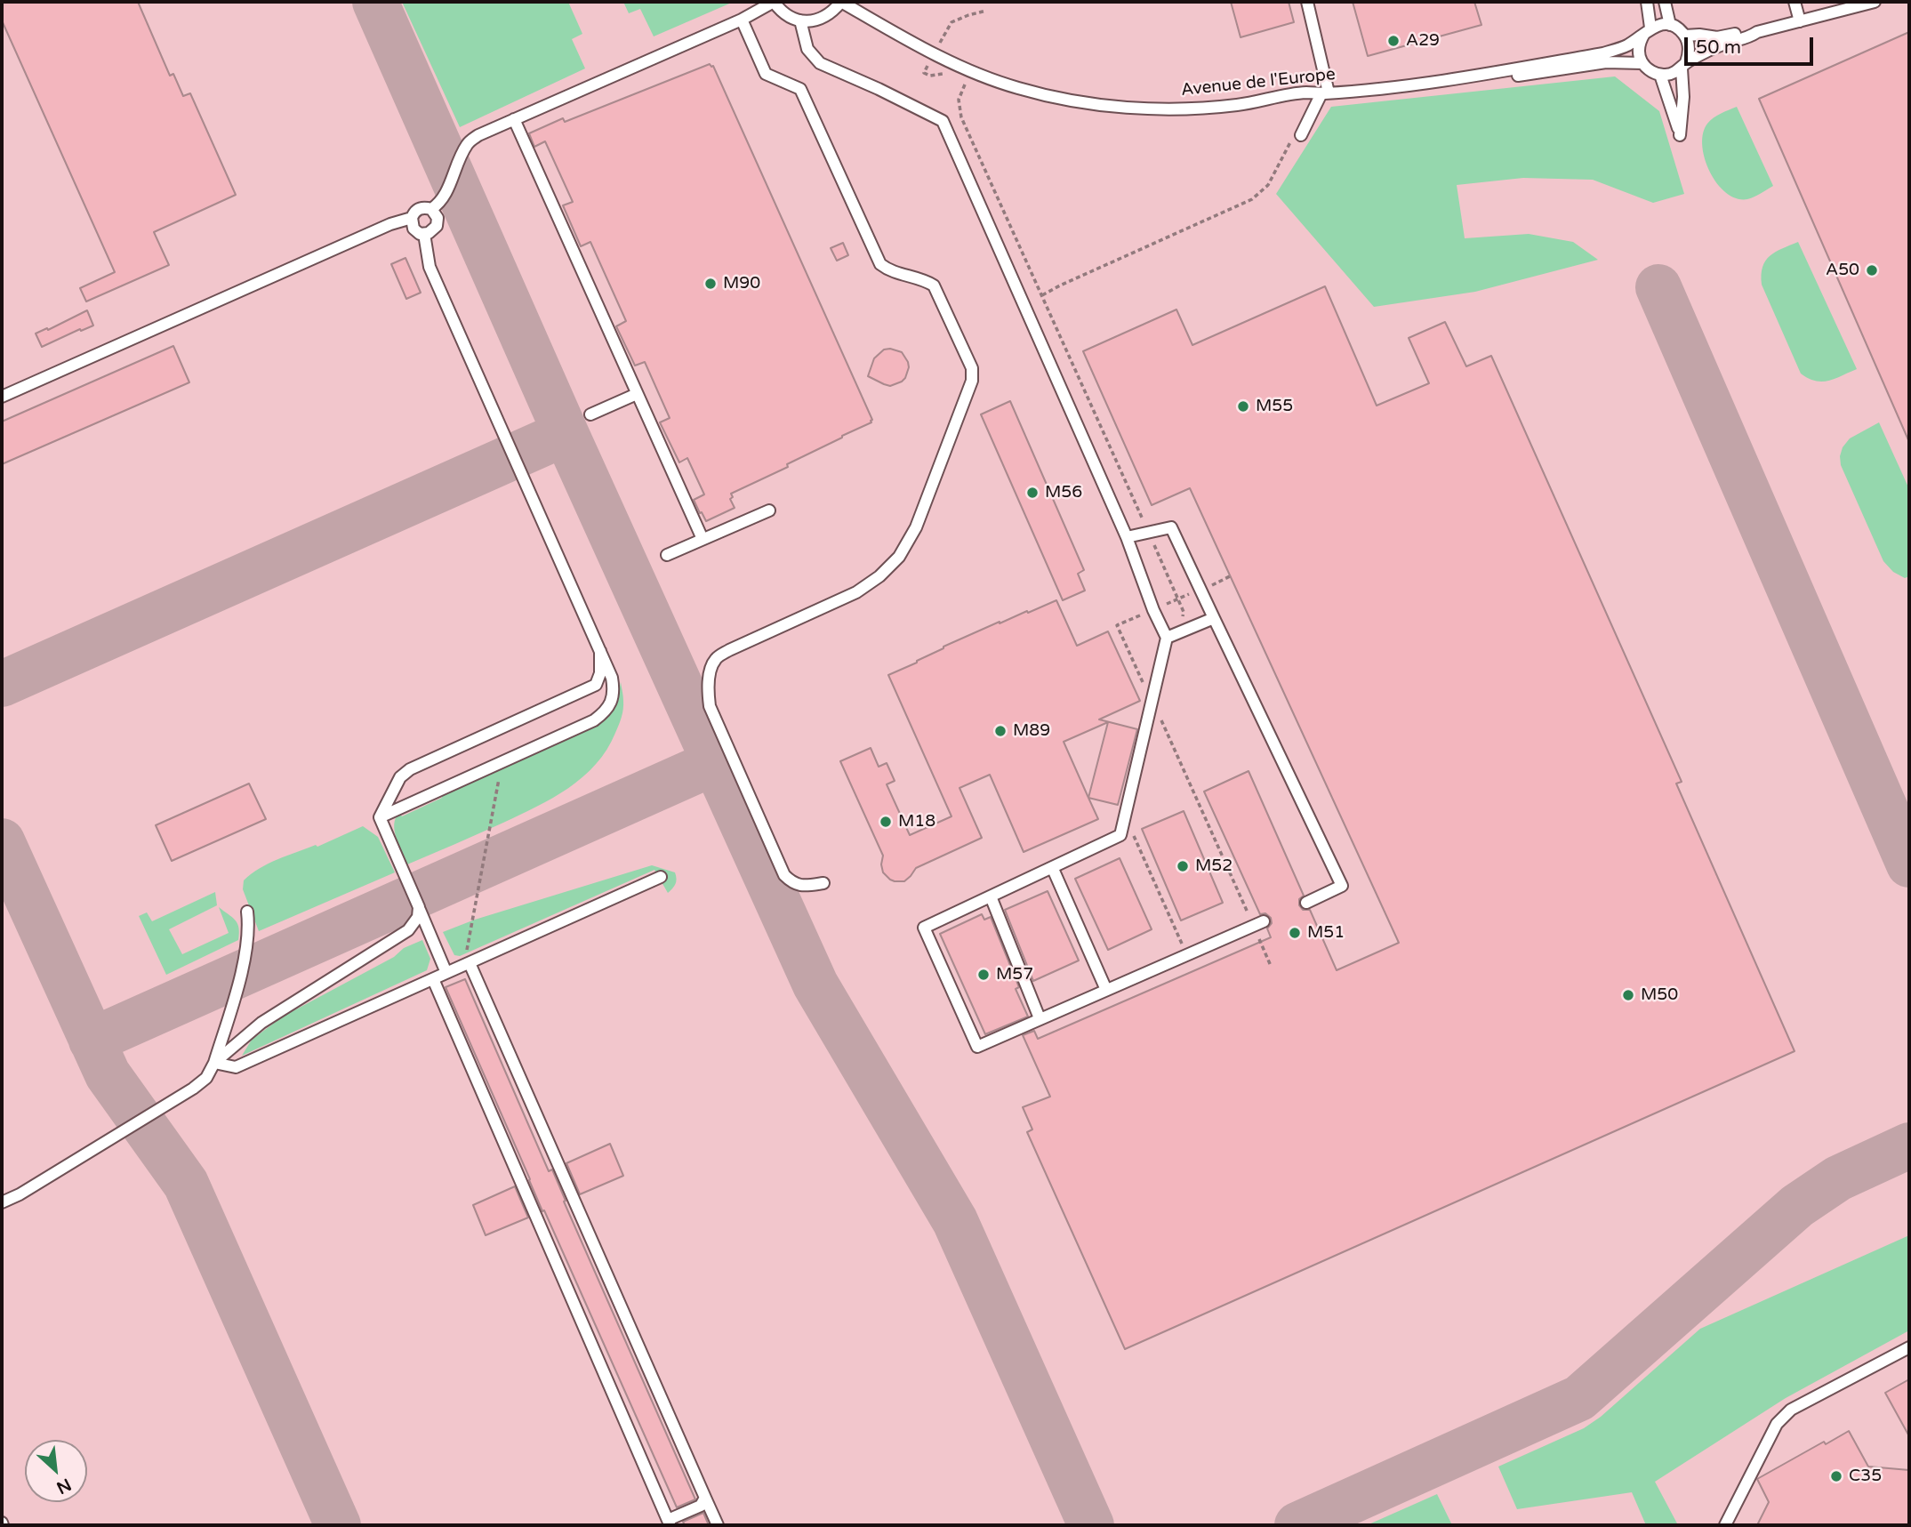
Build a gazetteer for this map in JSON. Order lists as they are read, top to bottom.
{
  "streets": {
    "lane": ["Avenue de l'Europe"]
  },
  "places": [
    "A29",
    "A50",
    "M90",
    "M55",
    "M56",
    "M89",
    "M18",
    "M52",
    "M51",
    "M57",
    "M50",
    "C35"
  ],
  "scale_bar": "50 m",
  "north": "bottom right"
}
